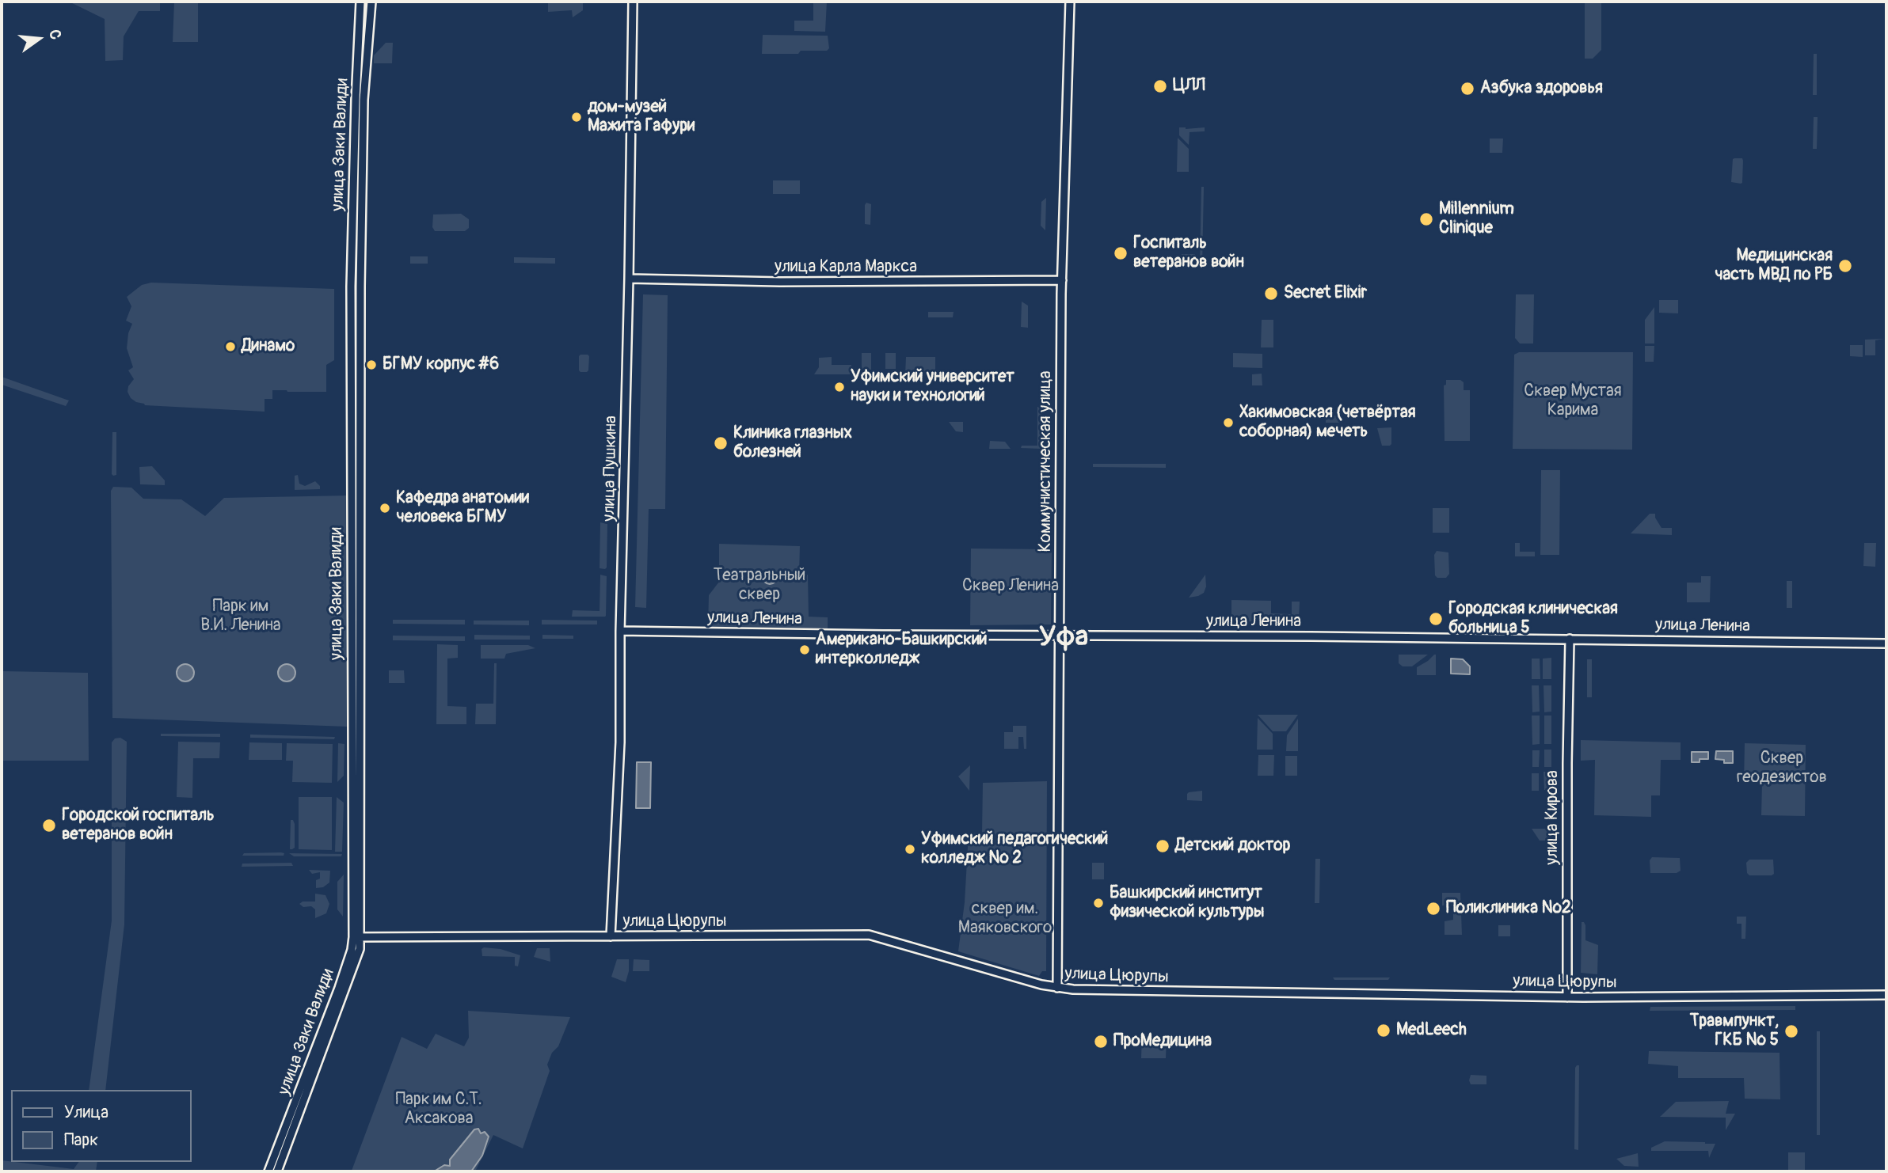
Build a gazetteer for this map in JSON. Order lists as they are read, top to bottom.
{
  "streets": {
    "main road": [
      "улица Заки Валиди",
      "улица Карла Маркса",
      "Коммунистическая улица",
      "улица Пушкина",
      "улица Ленина",
      "улица Кирова",
      "улица Цюрупы"
    ]
  },
  "crossings": [
    ["улица Заки Валиди", "улица Цюрупы"],
    ["улица Карла Маркса", "Коммунистическая улица"],
    ["улица Карла Маркса", "улица Пушкина"],
    ["Коммунистическая улица", "улица Ленина"],
    ["Коммунистическая улица", "улица Цюрупы"],
    ["улица Пушкина", "улица Ленина"],
    ["улица Пушкина", "улица Цюрупы"],
    ["улица Ленина", "улица Кирова"],
    ["улица Кирова", "улица Цюрупы"]
  ],
  "districts": ["Уфа"],
  "parks": [
    "Сквер Мустая Карима",
    "Театральный сквер",
    "Сквер Ленина",
    "Парк им В.И. Ленина",
    "Сквер геодезистов",
    "сквер им. Маяковского",
    "Парк им С.Т. Аксакова"
  ],
  "places": [
    "ЦЛЛ",
    "Азбука здоровья",
    "дом-музей Мажита Гафури",
    "Millennium Clinique",
    "Госпиталь ветеранов войн",
    "Медицинская часть МВД по РБ",
    "Secret Elixir",
    "Динамо",
    "БГМУ корпус #6",
    "Уфимский университет науки и технологий",
    "Хакимовская (четвёртая соборная) мечеть",
    "Клиника глазных болезней",
    "Кафедра анатомии человека БГМУ",
    "Городская клиническая больница 5",
    "Американо-Башкирский интерколледж",
    "Городской госпиталь ветеранов войн",
    "Детский доктор",
    "Уфимский педагогический колледж № 2",
    "Башкирский институт физической культуры",
    "Поликлиника №2",
    "MedLeech",
    "Травмпункт, ГКБ № 5",
    "ПроМедицина"
  ],
  "legend": ["Улица", "Парк"],
  "north": "right"
}
